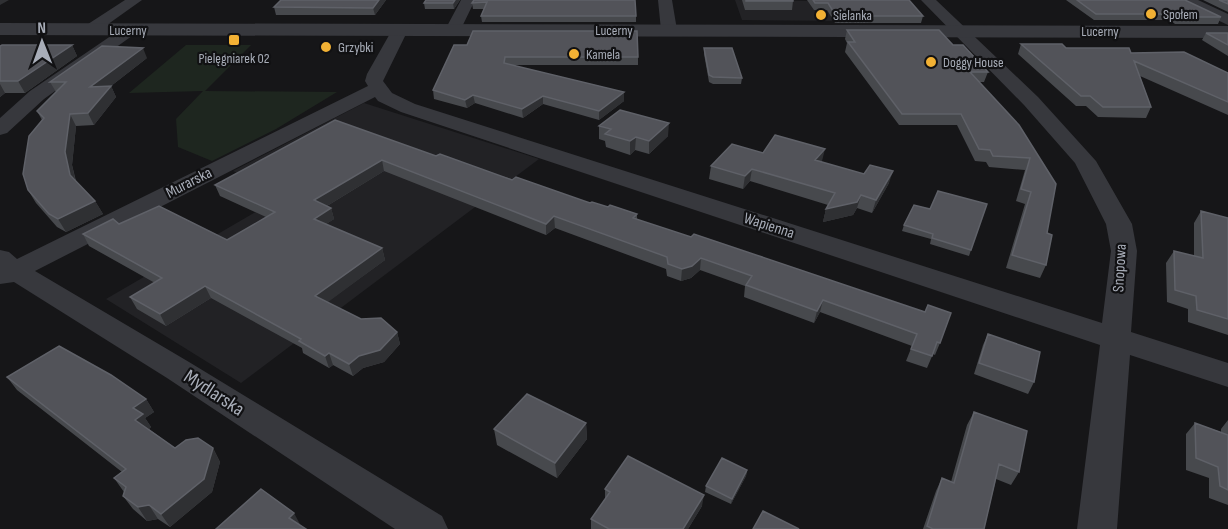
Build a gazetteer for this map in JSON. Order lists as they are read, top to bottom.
{
  "streets": {
    "street": [
      "Lucerny",
      "Murarska",
      "Wapienna",
      "Snopowa",
      "Mydlarska"
    ]
  },
  "crossings": [
    ["Lucerny", "Snopowa"],
    ["Murarska", "Wapienna"],
    ["Murarska", "Mydlarska"],
    ["Wapienna", "Snopowa"]
  ],
  "places": {
    "other": [
      "Społem",
      "Sielanka",
      "Grzybki",
      "Kamela",
      "Doggy House"
    ],
    "transit": ["Pielęgniarek 02"]
  },
  "north": "top"
}
